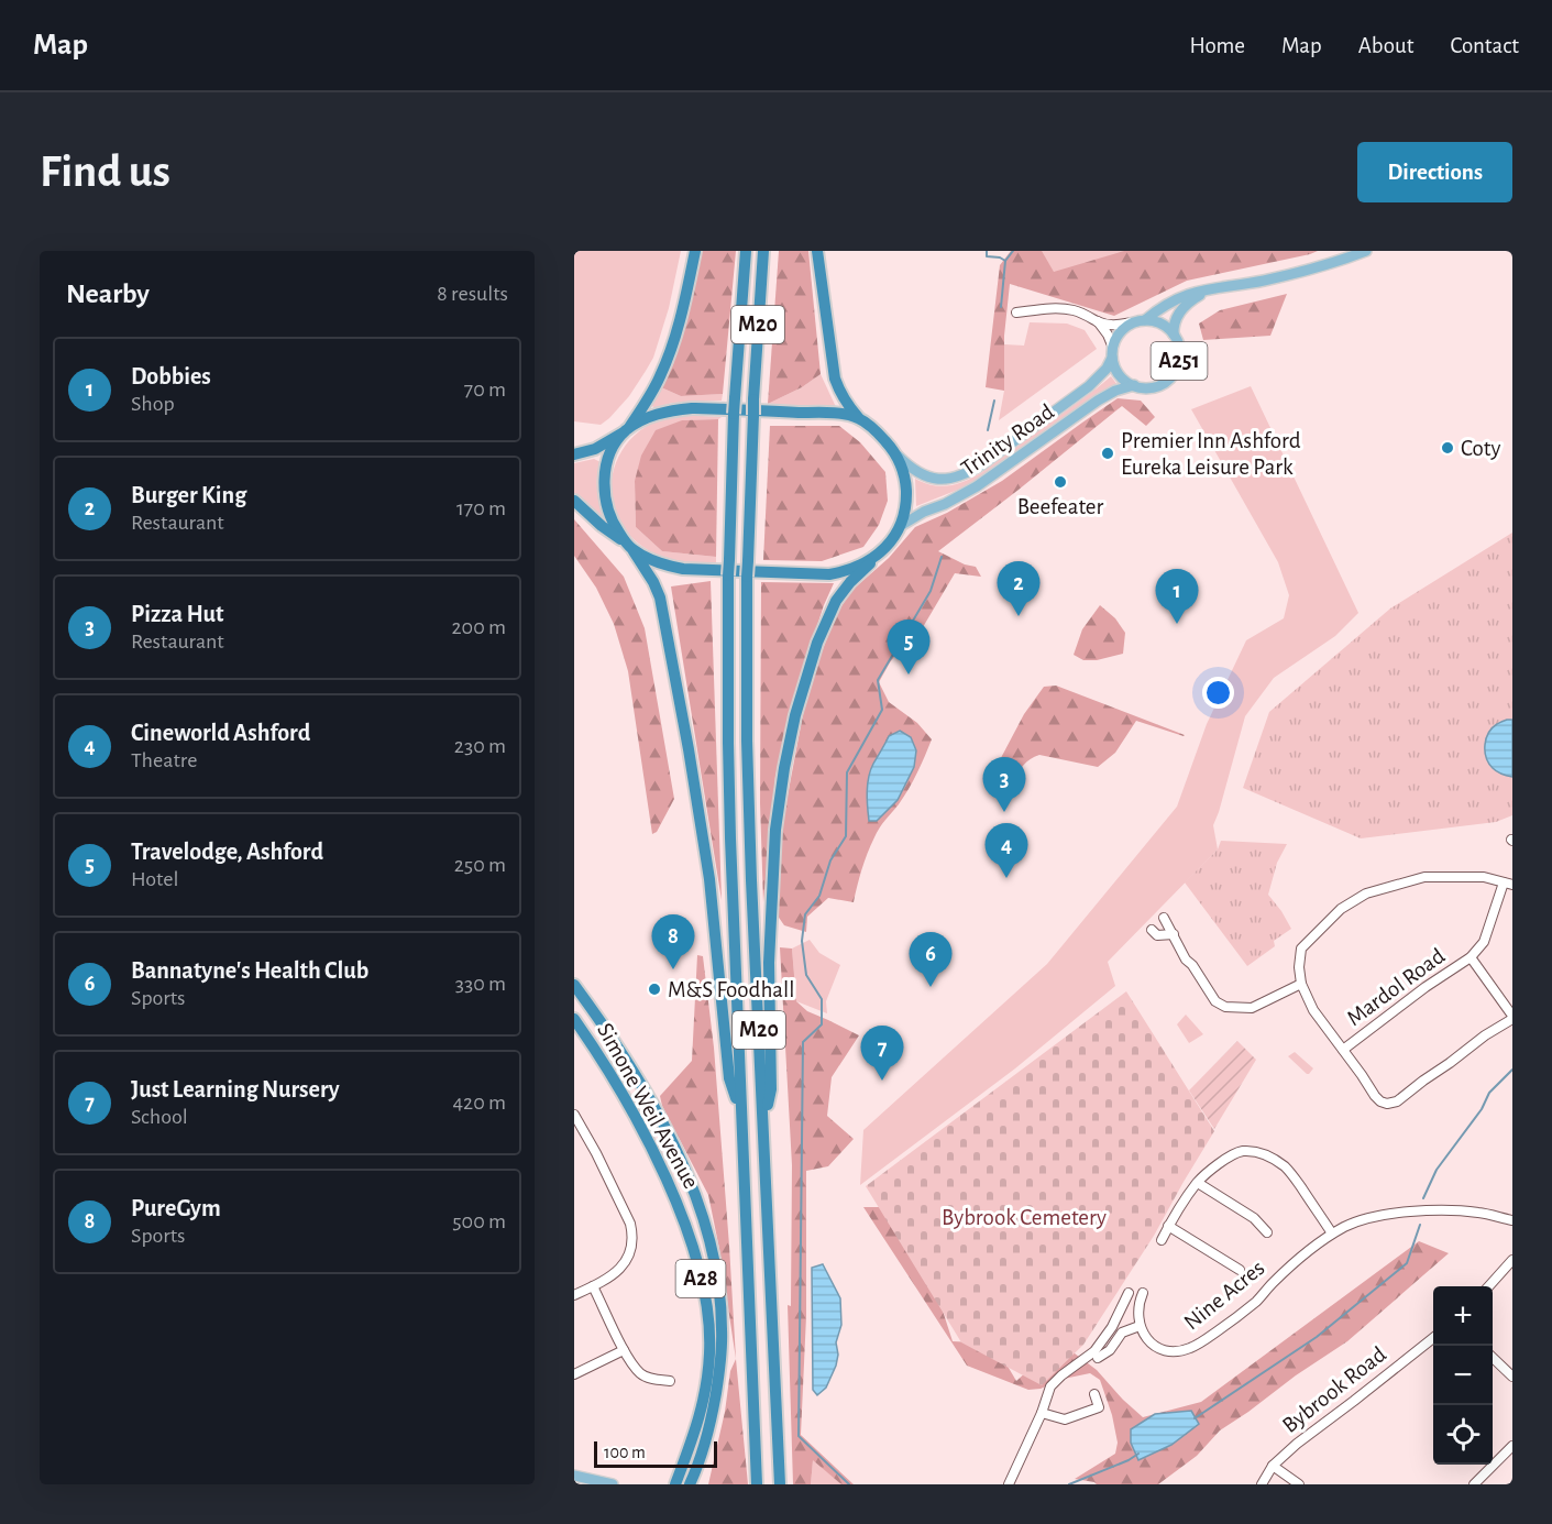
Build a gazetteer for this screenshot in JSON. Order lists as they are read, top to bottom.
{
  "streets": {
    "highway": ["M20", "Simone Weil Avenue", "A28"],
    "main road": ["A251", "Trinity Road"],
    "street": ["Mardol Road", "Nine Acres", "Bybrook Road"]
  },
  "crossings": [
    ["A251", "Trinity Road"]
  ],
  "parks": ["Bybrook Cemetery"],
  "places": [
    "Coty",
    "Premier Inn Ashford Eureka Leisure Park",
    "Beefeater",
    "M&S Foodhall"
  ],
  "scale_bar": "100 m",
  "page": {
    "header": "Map",
    "nav": [
      "Home",
      "Map",
      "About",
      "Contact"
    ],
    "buttons": "Directions",
    "title": "Find us",
    "heading": ["Nearby", "8 results"],
    "list": [
      {
        "mark": "1",
        "name": "Dobbies",
        "note": "Shop",
        "value": "70 m"
      },
      {
        "mark": "2",
        "name": "Burger King",
        "note": "Restaurant",
        "value": "170 m"
      },
      {
        "mark": "3",
        "name": "Pizza Hut",
        "note": "Restaurant",
        "value": "200 m"
      },
      {
        "mark": "4",
        "name": "Cineworld Ashford",
        "note": "Theatre",
        "value": "230 m"
      },
      {
        "mark": "5",
        "name": "Travelodge, Ashford",
        "note": "Hotel",
        "value": "250 m"
      },
      {
        "mark": "6",
        "name": "Bannatyne's Health Club",
        "note": "Sports",
        "value": "330 m"
      },
      {
        "mark": "7",
        "name": "Just Learning Nursery",
        "note": "School",
        "value": "420 m"
      },
      {
        "mark": "8",
        "name": "PureGym",
        "note": "Sports",
        "value": "500 m"
      }
    ],
    "pins": [
      "2",
      "1",
      "5",
      "3",
      "4",
      "8",
      "6",
      "7"
    ],
    "map_buttons": ["+", "−"],
    "scale": "100 m"
  }
}
